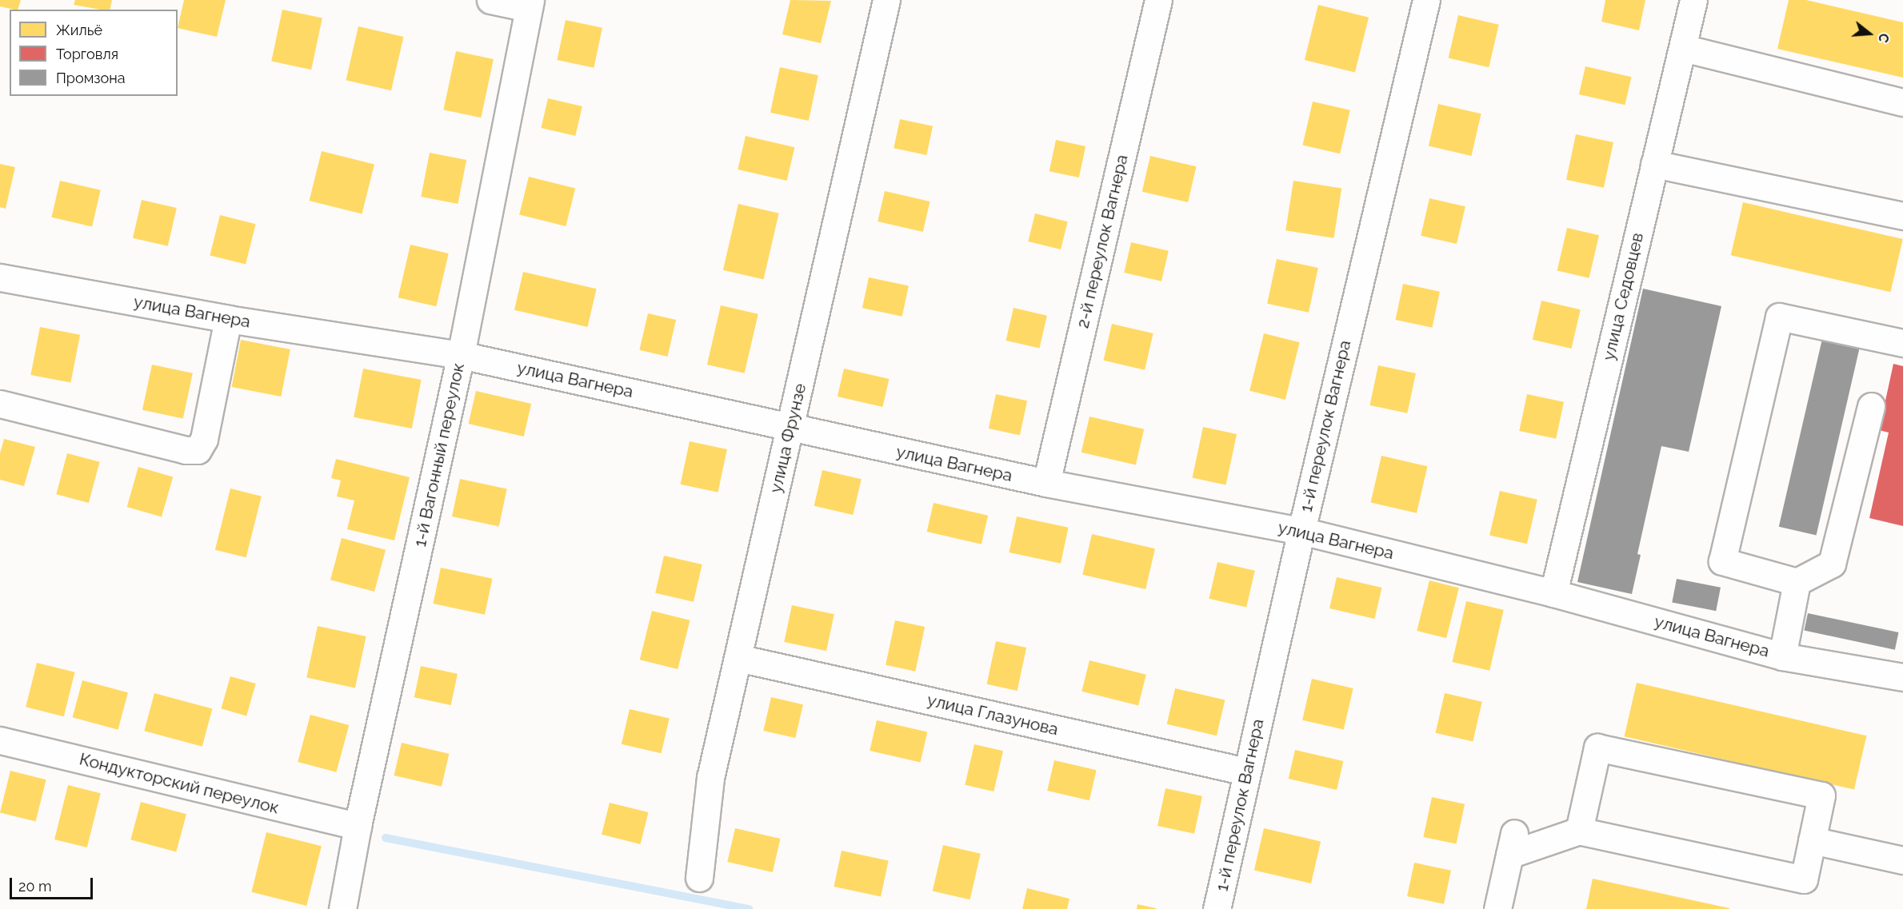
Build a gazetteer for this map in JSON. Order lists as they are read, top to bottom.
{
  "streets": {
    "street": [
      "2-й переулок Вагнера",
      "улица Седовцев",
      "улица Вагнера",
      "1-й переулок Вагнера",
      "улица Фрунзе",
      "1-й Вагонный переулок",
      "улица Глазунова",
      "Кондукторский переулок"
    ]
  },
  "crossings": [
    ["2-й переулок Вагнера", "улица Вагнера"],
    ["улица Седовцев", "улица Вагнера"],
    ["улица Вагнера", "1-й переулок Вагнера"],
    ["улица Вагнера", "улица Фрунзе"],
    ["улица Вагнера", "1-й Вагонный переулок"],
    ["1-й переулок Вагнера", "улица Глазунова"],
    ["улица Фрунзе", "улица Глазунова"],
    ["1-й Вагонный переулок", "Кондукторский переулок"]
  ],
  "legend": ["Жильё", "Торговля", "Промзона"],
  "scale_bar": "20 m",
  "north": "right"
}
